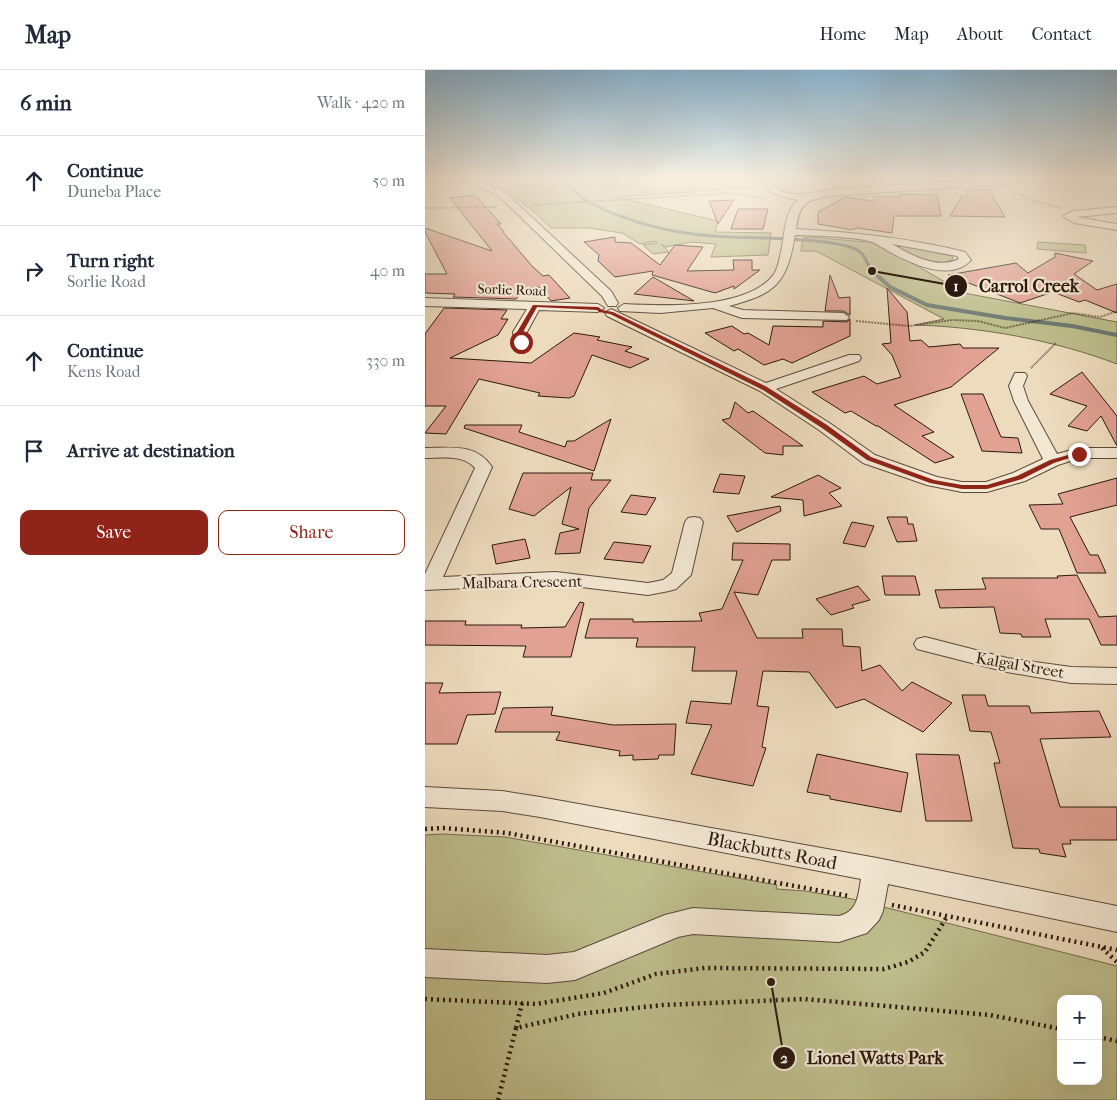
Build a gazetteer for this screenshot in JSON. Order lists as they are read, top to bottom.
{
  "streets": {
    "street": [
      "Sorlie Road",
      "Malbara Crescent",
      "Kalgal Street",
      "Blackbutts Road"
    ]
  },
  "places": ["Carrol Creek", "Lionel Watts Park"],
  "page": {
    "header": "Map",
    "nav": [
      "Home",
      "Map",
      "About",
      "Contact"
    ],
    "heading": ["6 min", "Walk · 420 m"],
    "list": [
      ["Continue", "Duneba Place", "50 m"],
      ["Turn right", "Sorlie Road", "40 m"],
      ["Continue", "Kens Road", "330 m"],
      "Arrive at destination"
    ],
    "buttons": ["Save", "Share"],
    "map_buttons": ["+", "−"]
  }
}
